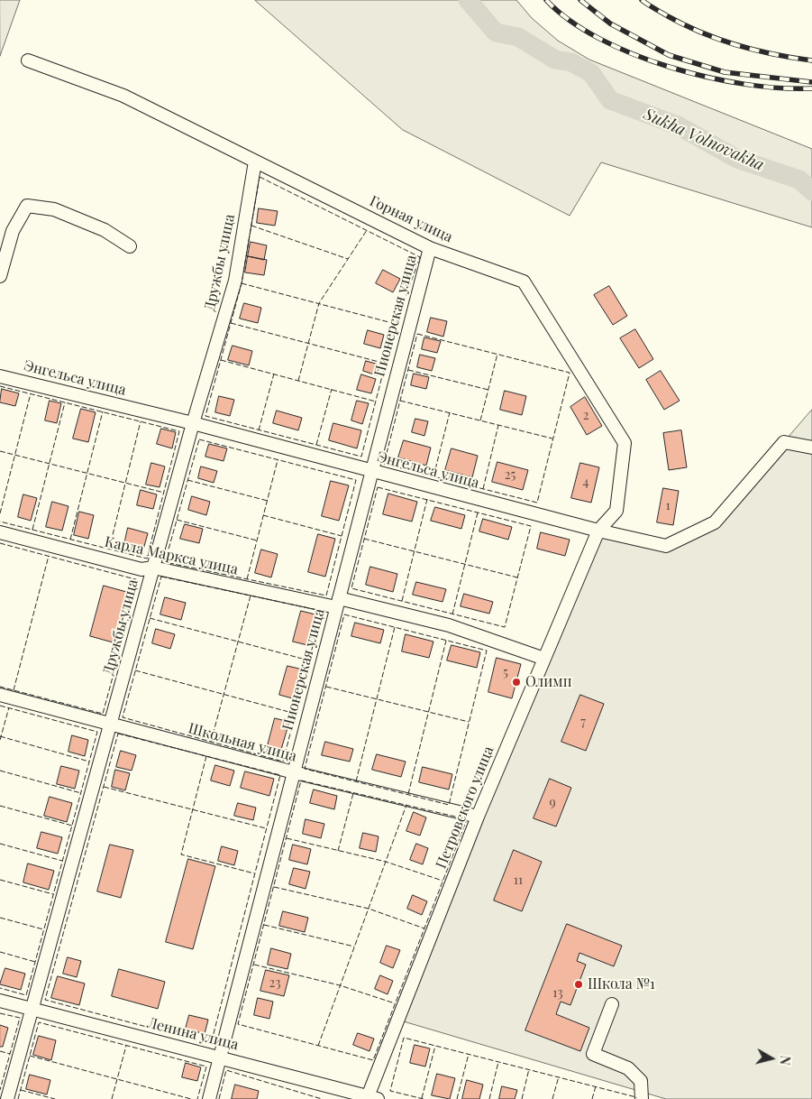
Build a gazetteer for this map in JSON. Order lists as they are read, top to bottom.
{
  "streets": {
    "street": [
      "Горная улица",
      "Дружбы улица",
      "Пионерская улица",
      "Энгельса улица",
      "Карла Маркса улица",
      "Школьная улица",
      "Петровского улица",
      "Ленина улица"
    ]
  },
  "crossings": [
    ["Горная улица", "Дружбы улица"],
    ["Горная улица", "Пионерская улица"],
    ["Горная улица", "Энгельса улица"],
    ["Горная улица", "Петровского улица"],
    ["Дружбы улица", "Энгельса улица"],
    ["Дружбы улица", "Карла Маркса улица"],
    ["Дружбы улица", "Школьная улица"],
    ["Дружбы улица", "Ленина улица"],
    ["Пионерская улица", "Энгельса улица"],
    ["Пионерская улица", "Карла Маркса улица"],
    ["Пионерская улица", "Школьная улица"],
    ["Пионерская улица", "Ленина улица"],
    ["Энгельса улица", "Петровского улица"],
    ["Карла Маркса улица", "Петровского улица"],
    ["Школьная улица", "Петровского улица"],
    ["Петровского улица", "Ленина улица"]
  ],
  "water": ["Sukha Volnovakha"],
  "places": ["Олимп", "Школа №1"],
  "house_numbers": [
    "2",
    "25",
    "4",
    "1",
    "5",
    "7",
    "9",
    "11",
    "23",
    "13"
  ],
  "north": "right"
}
